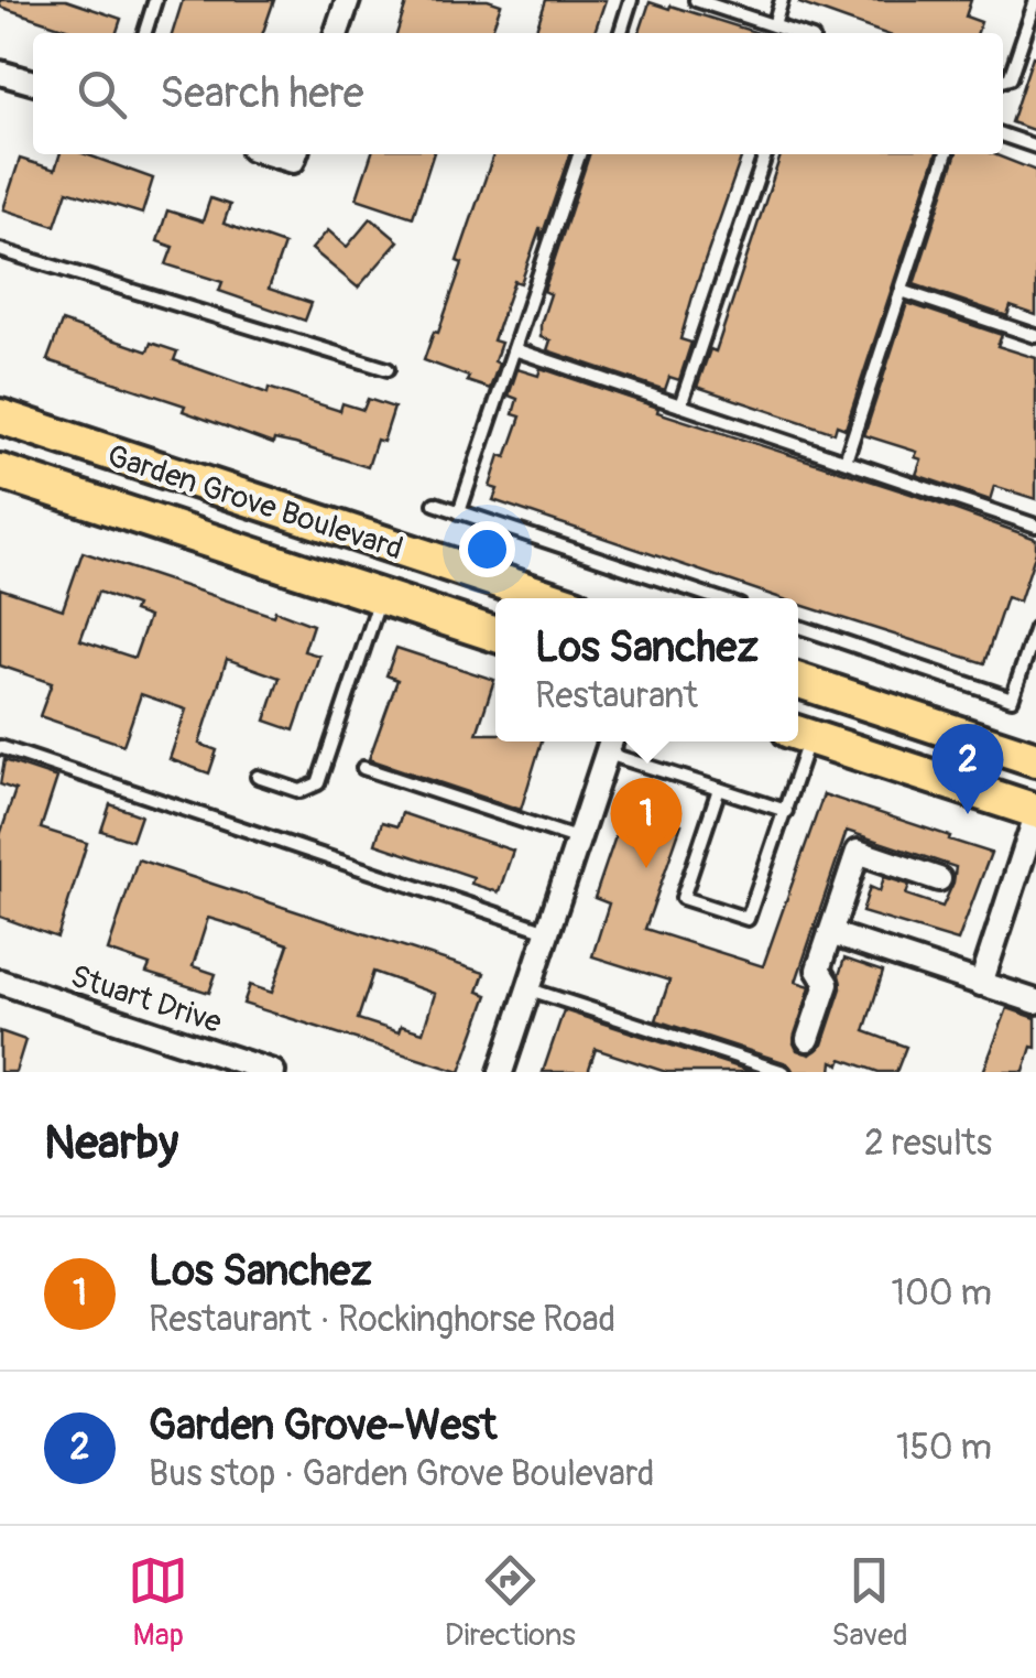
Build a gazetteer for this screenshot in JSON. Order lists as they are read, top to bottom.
{
  "streets": {
    "main road": ["Garden Grove Boulevard"],
    "street": ["Stuart Drive"]
  },
  "page": {
    "search": "Search here",
    "popup": ["Los Sanchez", "Restaurant"],
    "pins": ["2", "1"],
    "heading": ["Nearby", "2 results"],
    "list": [
      {
        "mark": "1",
        "name": "Los Sanchez",
        "note": "Restaurant · Rockinghorse Road",
        "value": "100 m"
      },
      {
        "mark": "2",
        "name": "Garden Grove-West",
        "note": "Bus stop · Garden Grove Boulevard",
        "value": "150 m"
      }
    ],
    "nav": ["Map", "Directions", "Saved"]
  }
}
